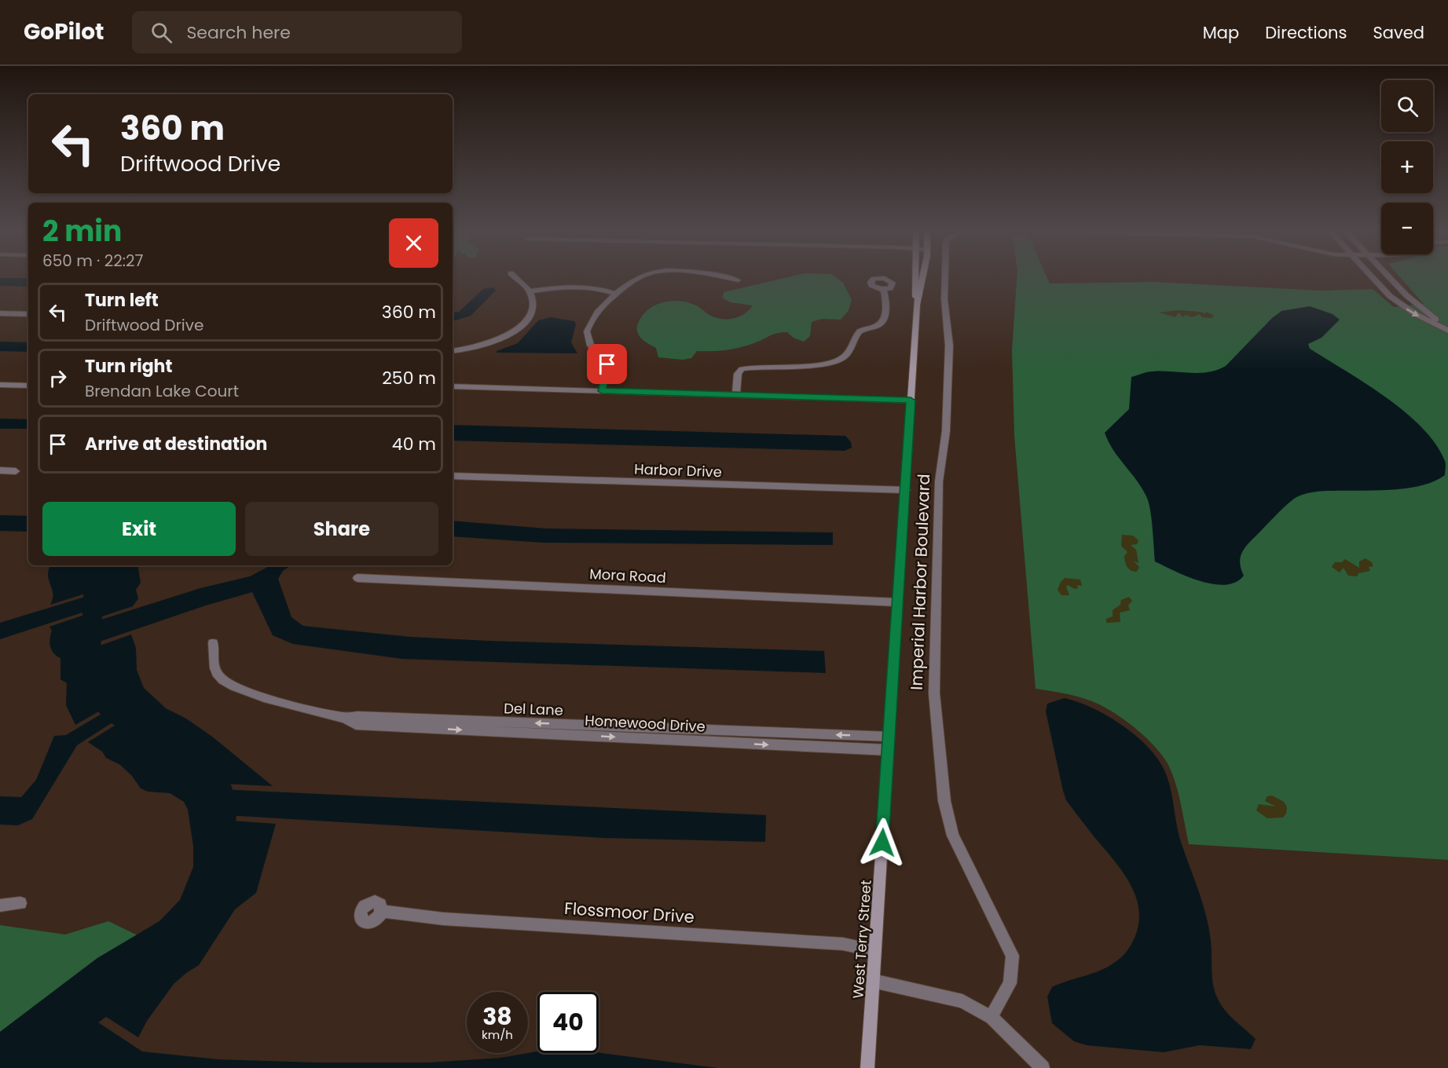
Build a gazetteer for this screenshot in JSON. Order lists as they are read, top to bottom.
{
  "streets": {
    "street": [
      "Harbor Drive",
      "Mora Road",
      "Imperial Harbor Boulevard",
      "Del Lane",
      "Homewood Drive",
      "Flossmoor Drive",
      "West Terry Street"
    ]
  },
  "crossings": [
    ["Harbor Drive", "West Terry Street"],
    ["Mora Road", "West Terry Street"],
    ["Del Lane", "Homewood Drive"],
    ["Del Lane", "West Terry Street"],
    ["Homewood Drive", "West Terry Street"],
    ["Flossmoor Drive", "West Terry Street"]
  ],
  "one_way": ["Del Lane", "Homewood Drive"],
  "page": {
    "header": "GoPilot",
    "search": "Search here",
    "nav": ["Map", "Directions", "Saved"],
    "map_buttons": ["+", "−"],
    "turn": ["360 m", "Driftwood Drive"],
    "heading": ["2 min", "650 m · 22:27"],
    "list": [
      {
        "name": "Turn left",
        "note": "Driftwood Drive",
        "value": "360 m"
      },
      {
        "name": "Turn right",
        "note": "Brendan Lake Court",
        "value": "250 m"
      },
      {
        "name": "Arrive at destination",
        "value": "40 m"
      }
    ],
    "buttons": ["Exit", "Share"],
    "speed": "38 km/h",
    "limit": "40"
  }
}
